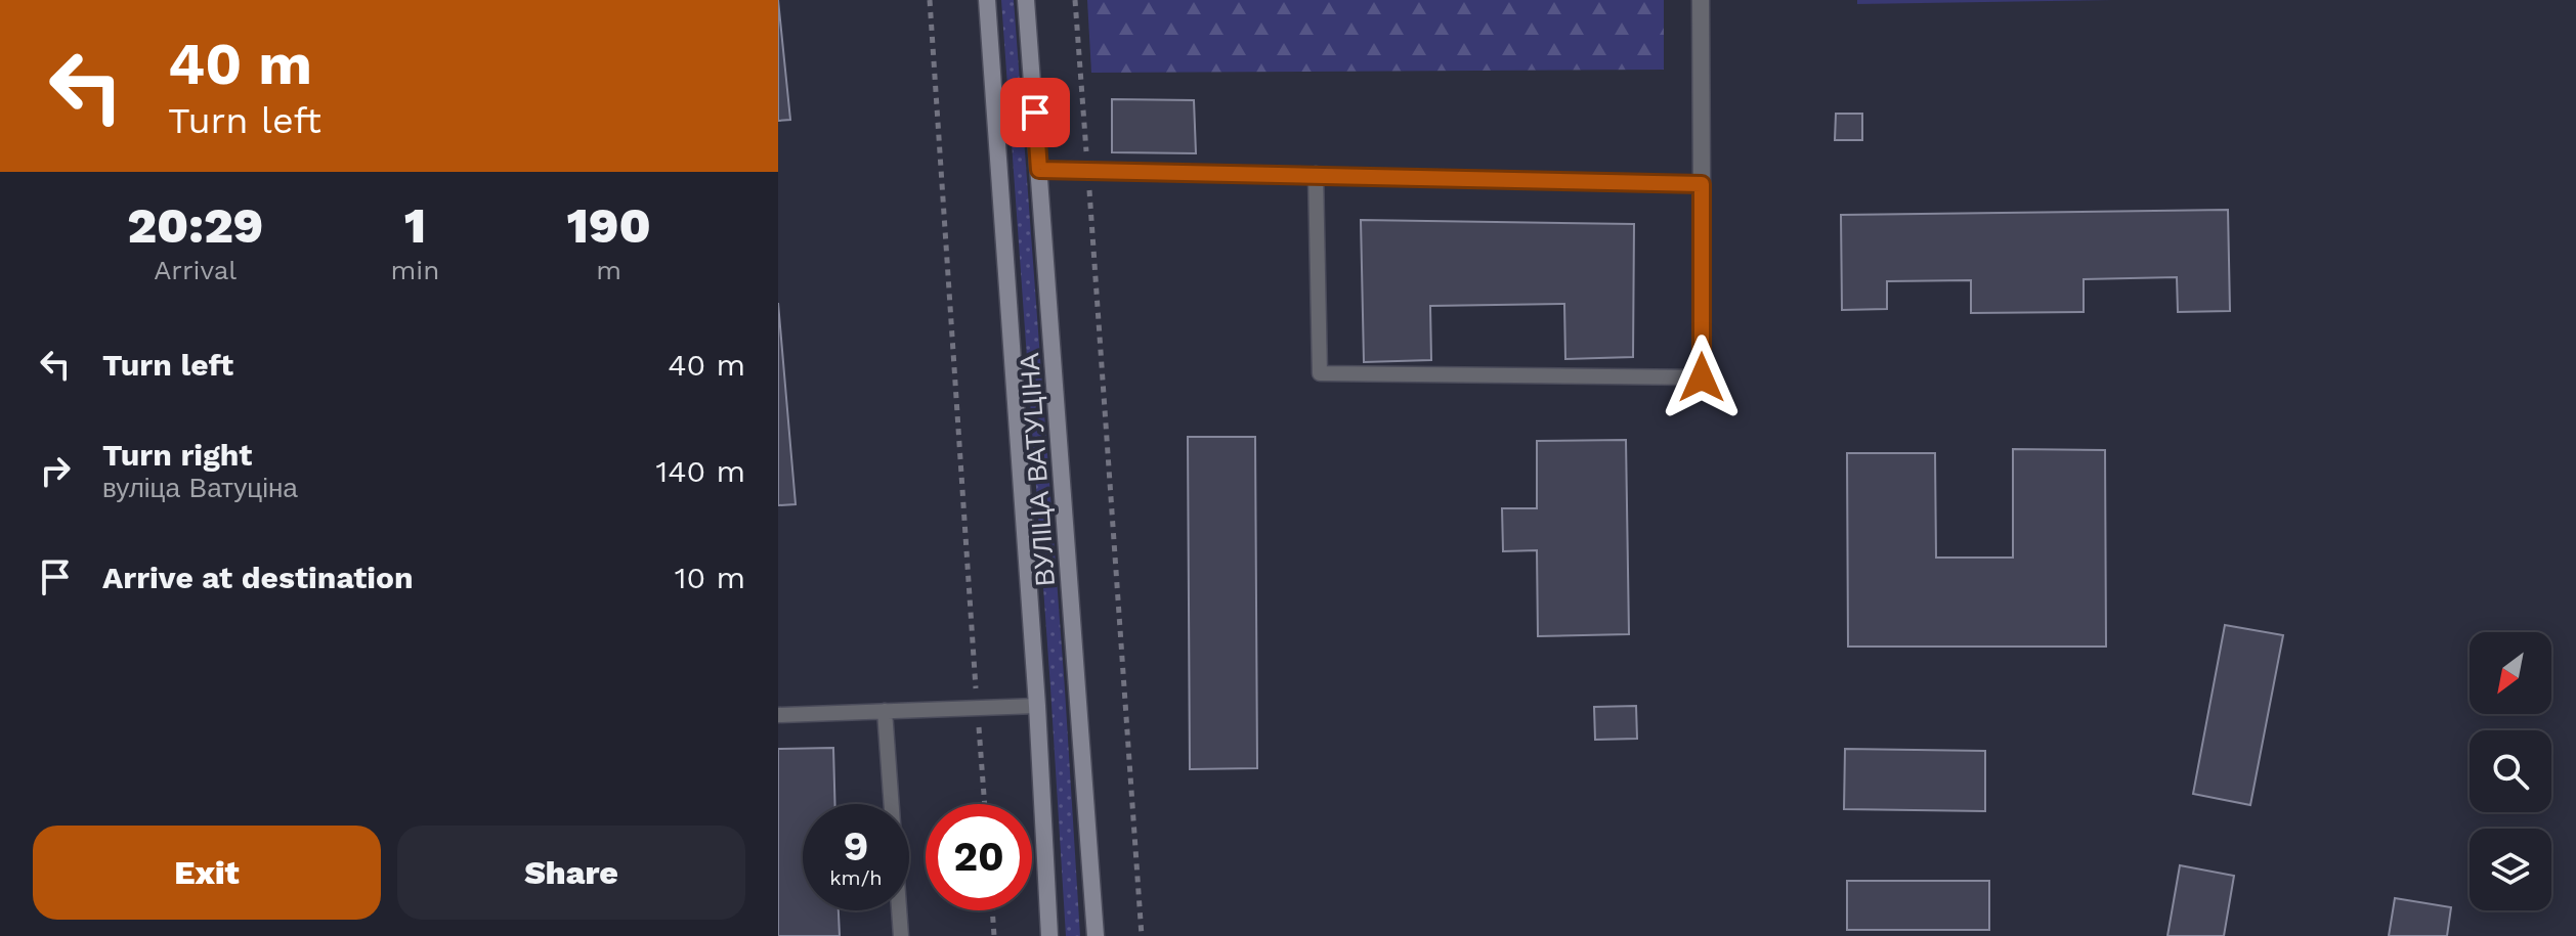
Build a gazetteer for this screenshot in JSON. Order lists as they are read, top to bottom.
{
  "streets": {
    "street": ["ВУЛІЦА ВАТУЦІНА"]
  },
  "north": "bottom left",
  "page": {
    "turn": ["40 m", "Turn left"],
    "eta": [
      "20:29",
      "Arrival",
      "1",
      "min",
      "190",
      "m"
    ],
    "list": [
      {
        "name": "Turn left",
        "value": "40 m"
      },
      {
        "name": "Turn right",
        "note": "вуліца Ватуціна",
        "value": "140 m"
      },
      {
        "name": "Arrive at destination",
        "value": "10 m"
      }
    ],
    "speed": "9 km/h",
    "limit": "20",
    "buttons": ["Exit", "Share"]
  }
}
